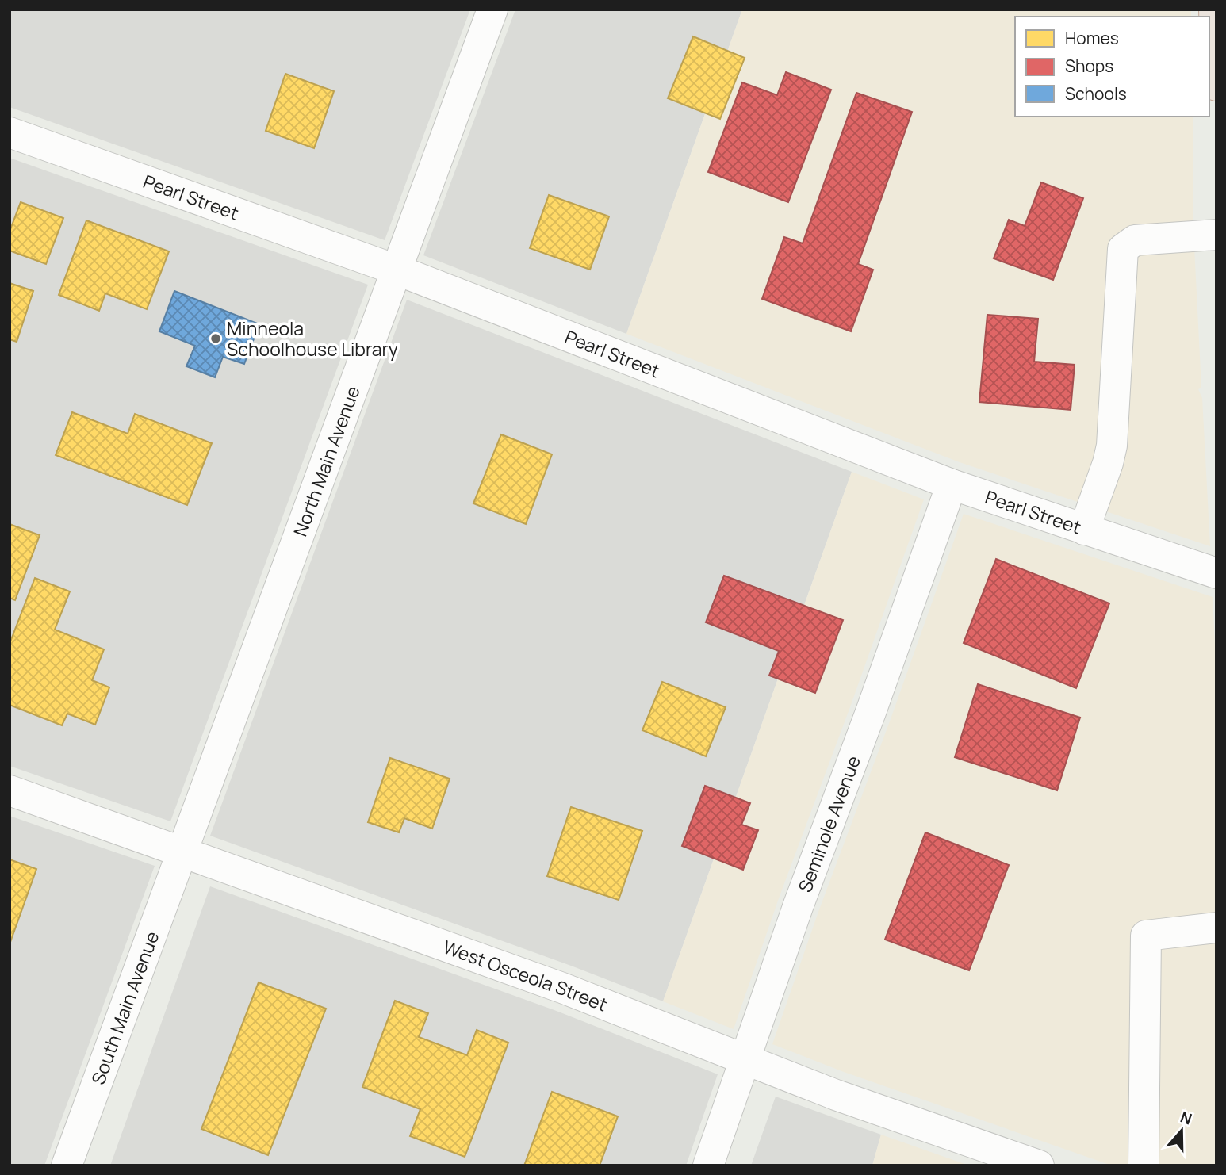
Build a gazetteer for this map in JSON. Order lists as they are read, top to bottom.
{
  "streets": {
    "street": [
      "Pearl Street",
      "North Main Avenue",
      "Seminole Avenue",
      "West Osceola Street",
      "South Main Avenue"
    ]
  },
  "crossings": [
    ["Pearl Street", "North Main Avenue"],
    ["Pearl Street", "Seminole Avenue"],
    ["North Main Avenue", "West Osceola Street"],
    ["North Main Avenue", "South Main Avenue"],
    ["Seminole Avenue", "West Osceola Street"],
    ["West Osceola Street", "South Main Avenue"]
  ],
  "places": ["Minneola Schoolhouse Library"],
  "legend": ["Homes", "Shops", "Schools"],
  "north": "top"
}
